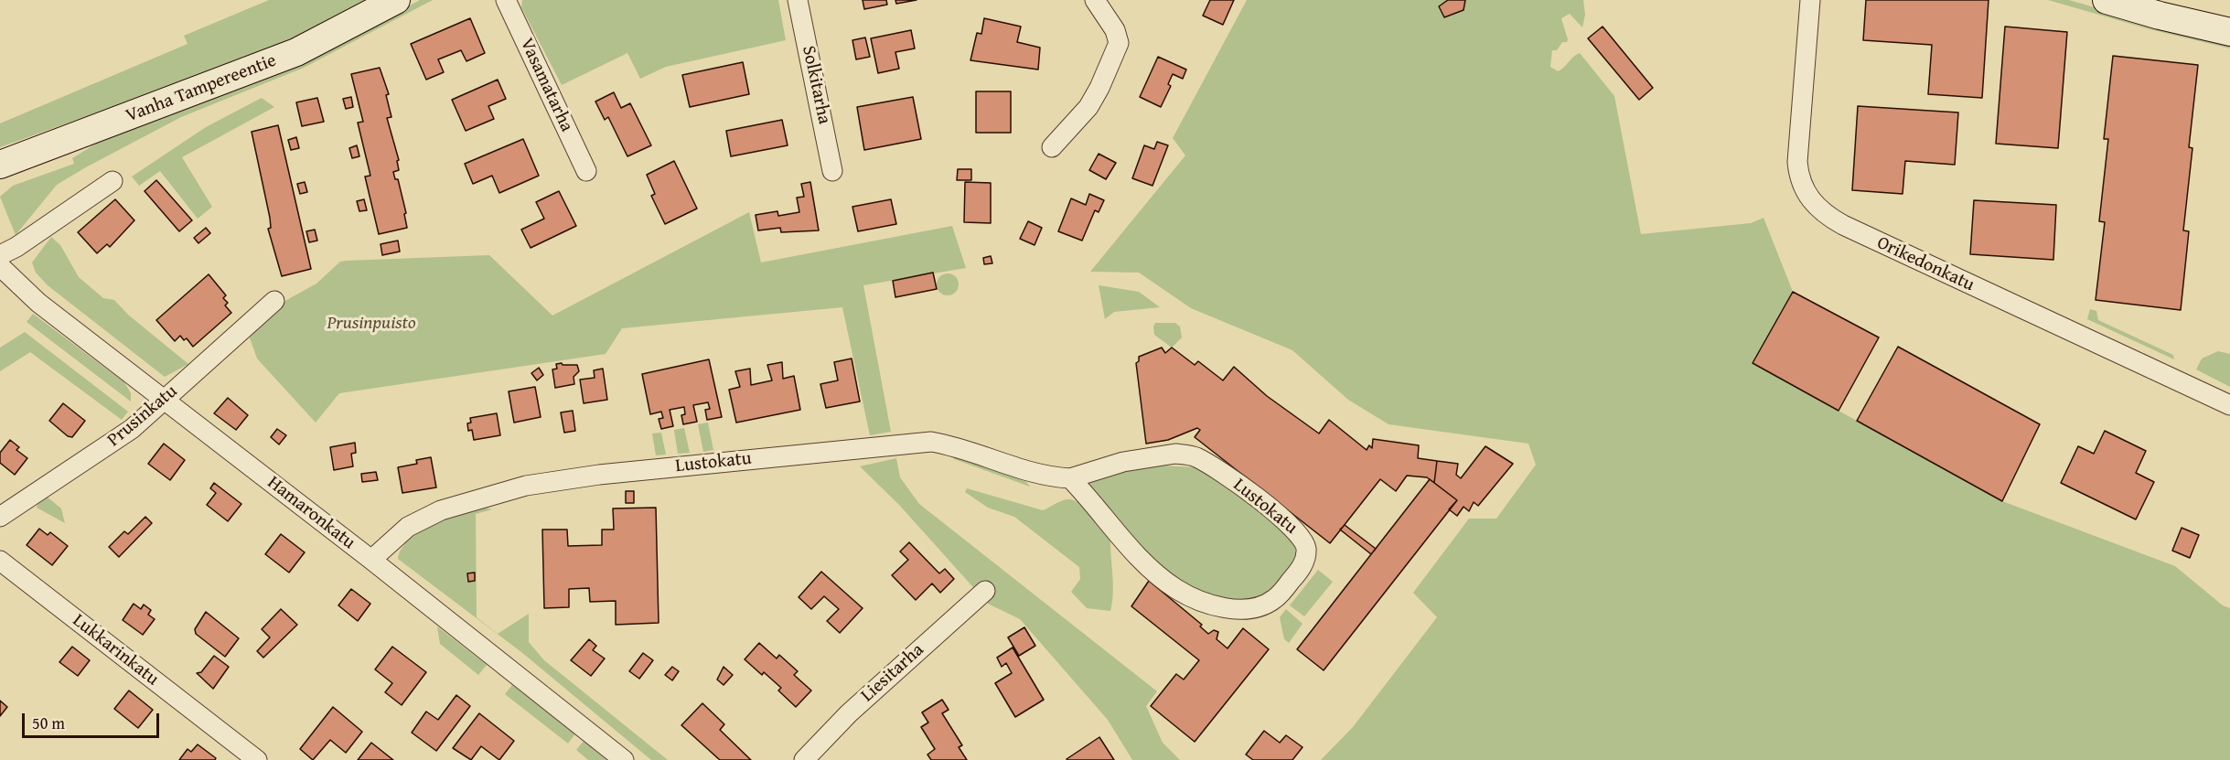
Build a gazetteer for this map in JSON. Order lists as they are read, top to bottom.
{
  "streets": {
    "main road": ["Vanha Tampereentie"],
    "street": [
      "Vasamatarha",
      "Solkitarha",
      "Orikedonkatu",
      "Prusinkatu",
      "Lustokatu",
      "Hamaronkatu",
      "Lukkarinkatu",
      "Liesitarha"
    ]
  },
  "crossings": [
    ["Prusinkatu", "Hamaronkatu"],
    ["Lustokatu", "Hamaronkatu"]
  ],
  "parks": ["Prusinpuisto"],
  "scale_bar": "50 m"
}
